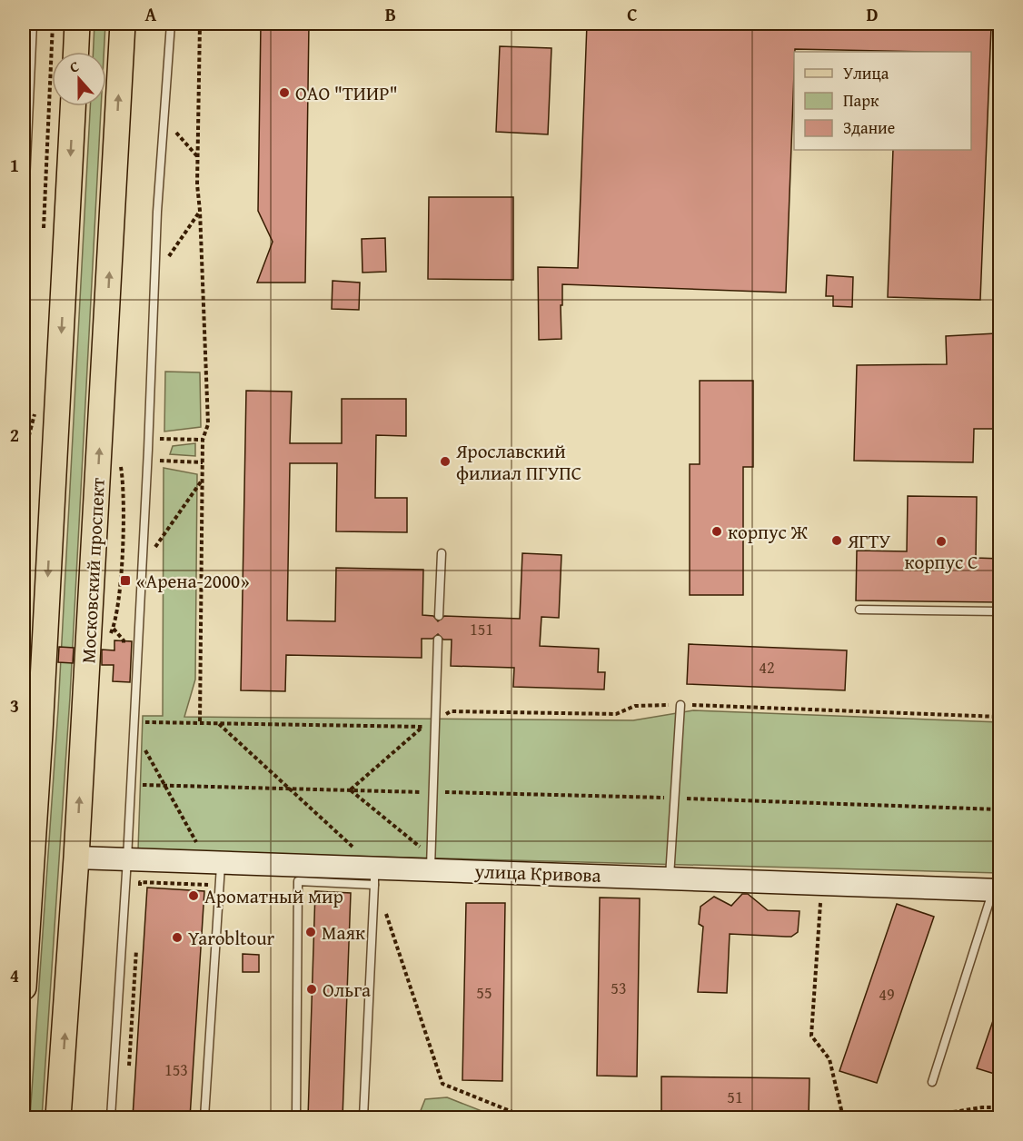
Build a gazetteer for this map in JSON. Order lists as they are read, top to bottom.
{
  "streets": {
    "main road": ["Московский проспект"],
    "street": ["улица Кривова"]
  },
  "crossings": [
    ["Московский проспект", "улица Кривова"]
  ],
  "places": {
    "other": [
      "ОАО \"ТИИР\"",
      "Ярославский филиал ПГУПС",
      "корпус Ж",
      "ЯГТУ",
      "корпус С",
      "Ароматный мир",
      "Маяк",
      "Yarobltour",
      "Ольга"
    ],
    "transit": ["«Арена-2000»"]
  },
  "house_numbers": [
    "151",
    "42",
    "53",
    "55",
    "49",
    "153",
    "51"
  ],
  "legend": ["Улица", "Парк", "Здание"],
  "north": "top",
  "grid": {
    "columns": [
      "A",
      "B",
      "C",
      "D"
    ],
    "rows": [
      "1",
      "2",
      "3",
      "4"
    ]
  }
}
